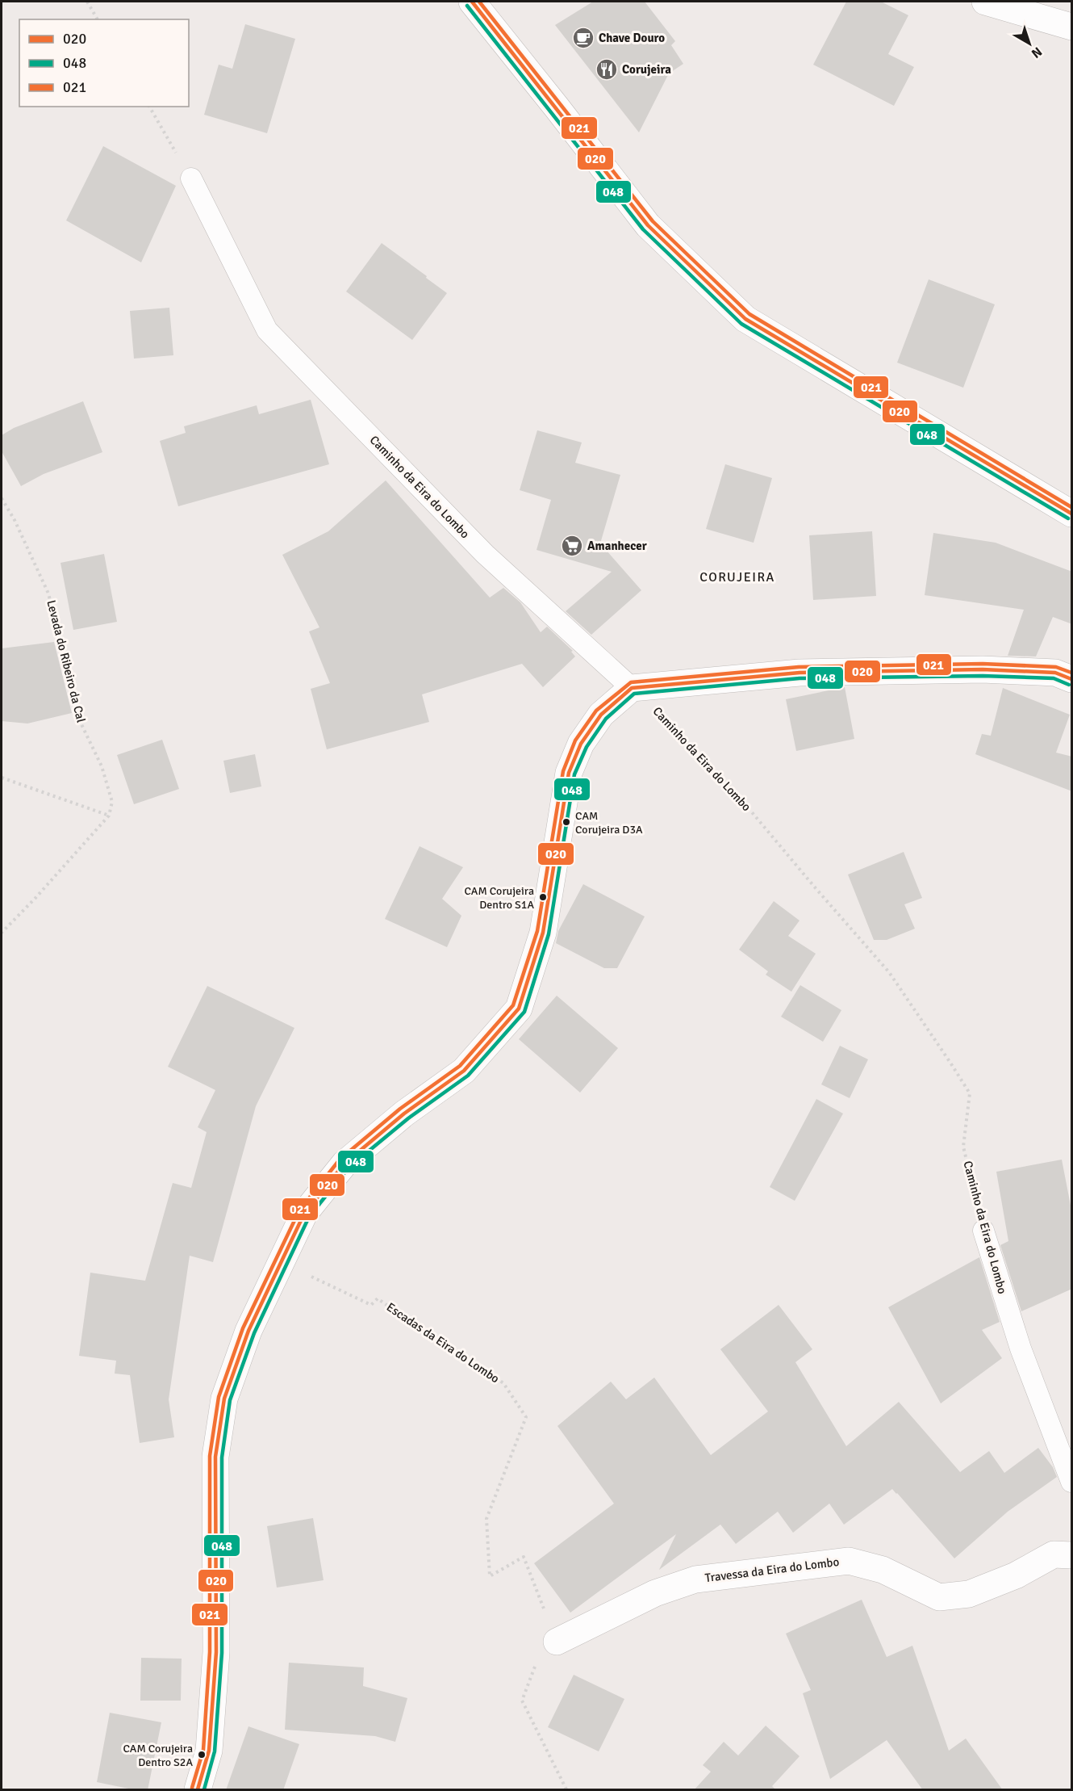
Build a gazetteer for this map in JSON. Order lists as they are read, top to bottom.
{
  "streets": {
    "street": ["Travessa da Eira do Lombo"],
    "lane": ["Caminho da Eira do Lombo"],
    "path": ["Levada do Ribeiro da Cal", "Escadas da Eira do Lombo"]
  },
  "crossings": [
    ["Escadas da Eira do Lombo", "Travessa da Eira do Lombo"]
  ],
  "districts": ["CORUJEIRA"],
  "places": {
    "cafe": ["Chave Douro"],
    "restaurant": ["Corujeira"],
    "supermarket": ["Amanhecer"],
    "other": ["CAM Corujeira D3A", "CAM Corujeira Dentro S1A", "CAM Corujeira Dentro S2A"]
  },
  "lines": ["transit line 020", "transit line 021", "transit line 048"],
  "legend": ["020", "048", "021"],
  "north": "bottom right"
}
